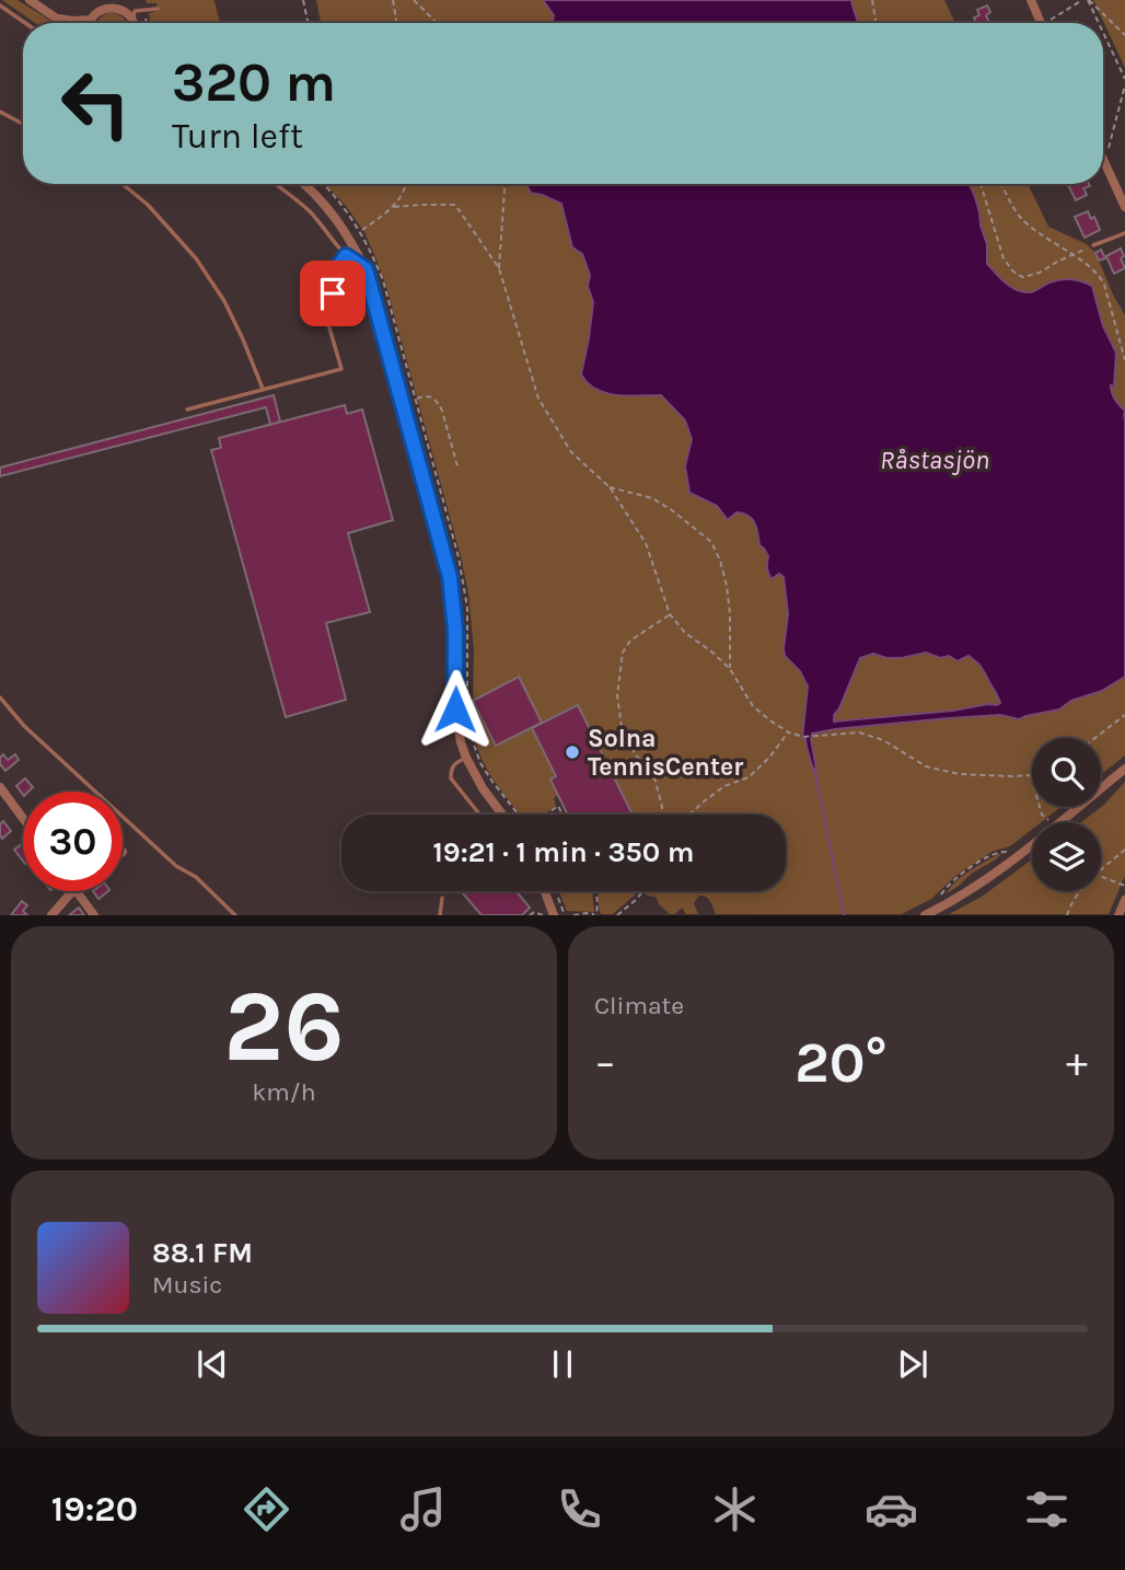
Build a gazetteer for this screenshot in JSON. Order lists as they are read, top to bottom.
{
  "water": ["Råstasjön"],
  "places": ["Solna TennisCenter"],
  "page": {
    "turn": ["320 m", "Turn left"],
    "limit": "30",
    "trip": "19:21 · 1 min · 350 m",
    "tile": [
      ["26", "km/h"],
      "Climate"
    ],
    "heat": ["−", "20°", "+"],
    "song": ["88.1 FM", "Music"],
    "tabs": "19:20"
  }
}
